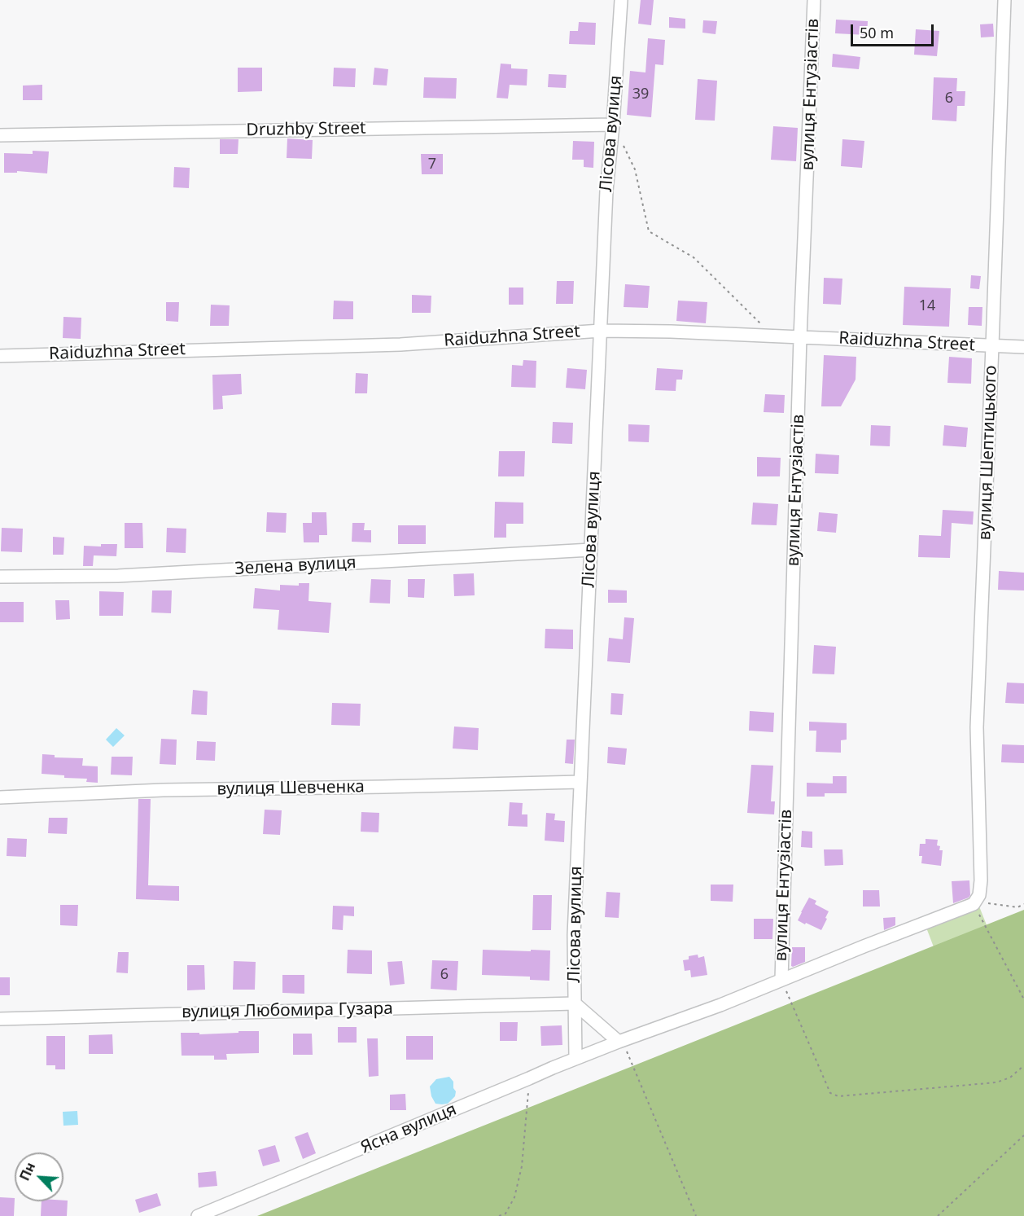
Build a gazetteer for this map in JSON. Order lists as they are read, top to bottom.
{
  "streets": {
    "street": [
      "вулиця Ентузіастів",
      "Druzhby Street",
      "Лісова вулиця",
      "Raiduzhna Street",
      "вулиця Шептицького",
      "Зелена вулиця",
      "вулиця Шевченка",
      "вулиця Любомира Гузара",
      "Ясна вулиця"
    ]
  },
  "crossings": [
    ["вулиця Ентузіастів", "Raiduzhna Street"],
    ["вулиця Ентузіастів", "Ясна вулиця"],
    ["Druzhby Street", "Лісова вулиця"],
    ["Лісова вулиця", "Raiduzhna Street"],
    ["Лісова вулиця", "Зелена вулиця"],
    ["Лісова вулиця", "вулиця Шевченка"],
    ["Лісова вулиця", "вулиця Любомира Гузара"],
    ["Лісова вулиця", "Ясна вулиця"],
    ["Raiduzhna Street", "вулиця Шептицького"],
    ["вулиця Шептицького", "Ясна вулиця"]
  ],
  "house_numbers": [
    "39",
    "6",
    "7",
    "14",
    "6"
  ],
  "scale_bar": "50 m",
  "north": "top left"
}
